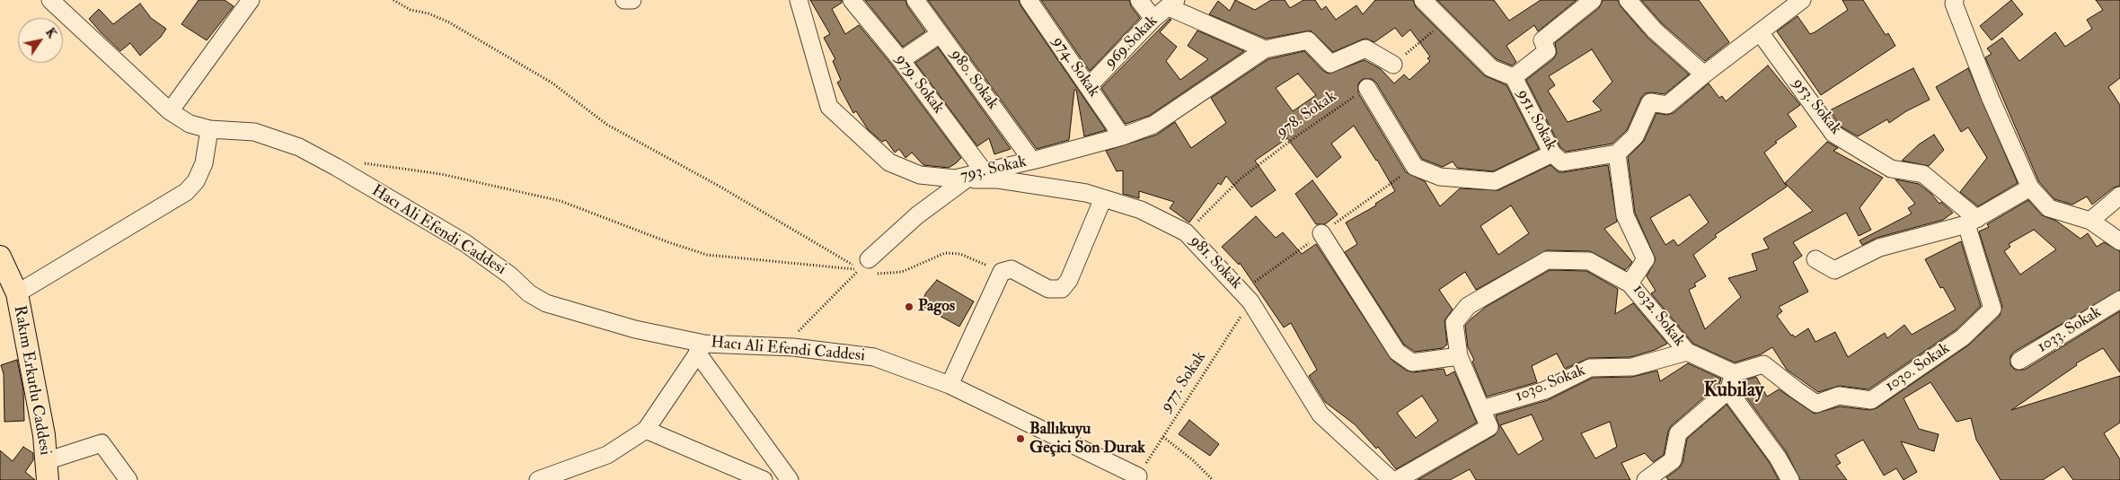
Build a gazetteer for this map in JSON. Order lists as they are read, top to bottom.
{
  "streets": {
    "main road": ["Rakım Erkutlu Caddesi"],
    "street": [
      "969.Sokak",
      "974. Sokak",
      "980. Sokak",
      "979. Sokak",
      "953. Sokak",
      "951. Sokak",
      "793. Sokak",
      "Hacı Ali Efendi Caddesi",
      "981. Sokak",
      "1032. Sokak",
      "1033. Sokak",
      "1030. Sokak"
    ],
    "path": ["978. Sokak", "977. Sokak"]
  },
  "crossings": [
    ["969.Sokak", "974. Sokak"],
    ["974. Sokak", "793. Sokak"],
    ["980. Sokak", "793. Sokak"],
    ["979. Sokak", "793. Sokak"],
    ["953. Sokak", "1030. Sokak"],
    ["978. Sokak", "981. Sokak"],
    ["951. Sokak", "1032. Sokak"],
    ["793. Sokak", "981. Sokak"],
    ["Hacı Ali Efendi Caddesi", "977. Sokak"],
    ["981. Sokak", "977. Sokak"],
    ["1032. Sokak", "1030. Sokak"]
  ],
  "districts": ["Kubilay"],
  "places": ["Pagos", "Ballıkuyu Geçici Son Durak"],
  "north": "top right"
}
